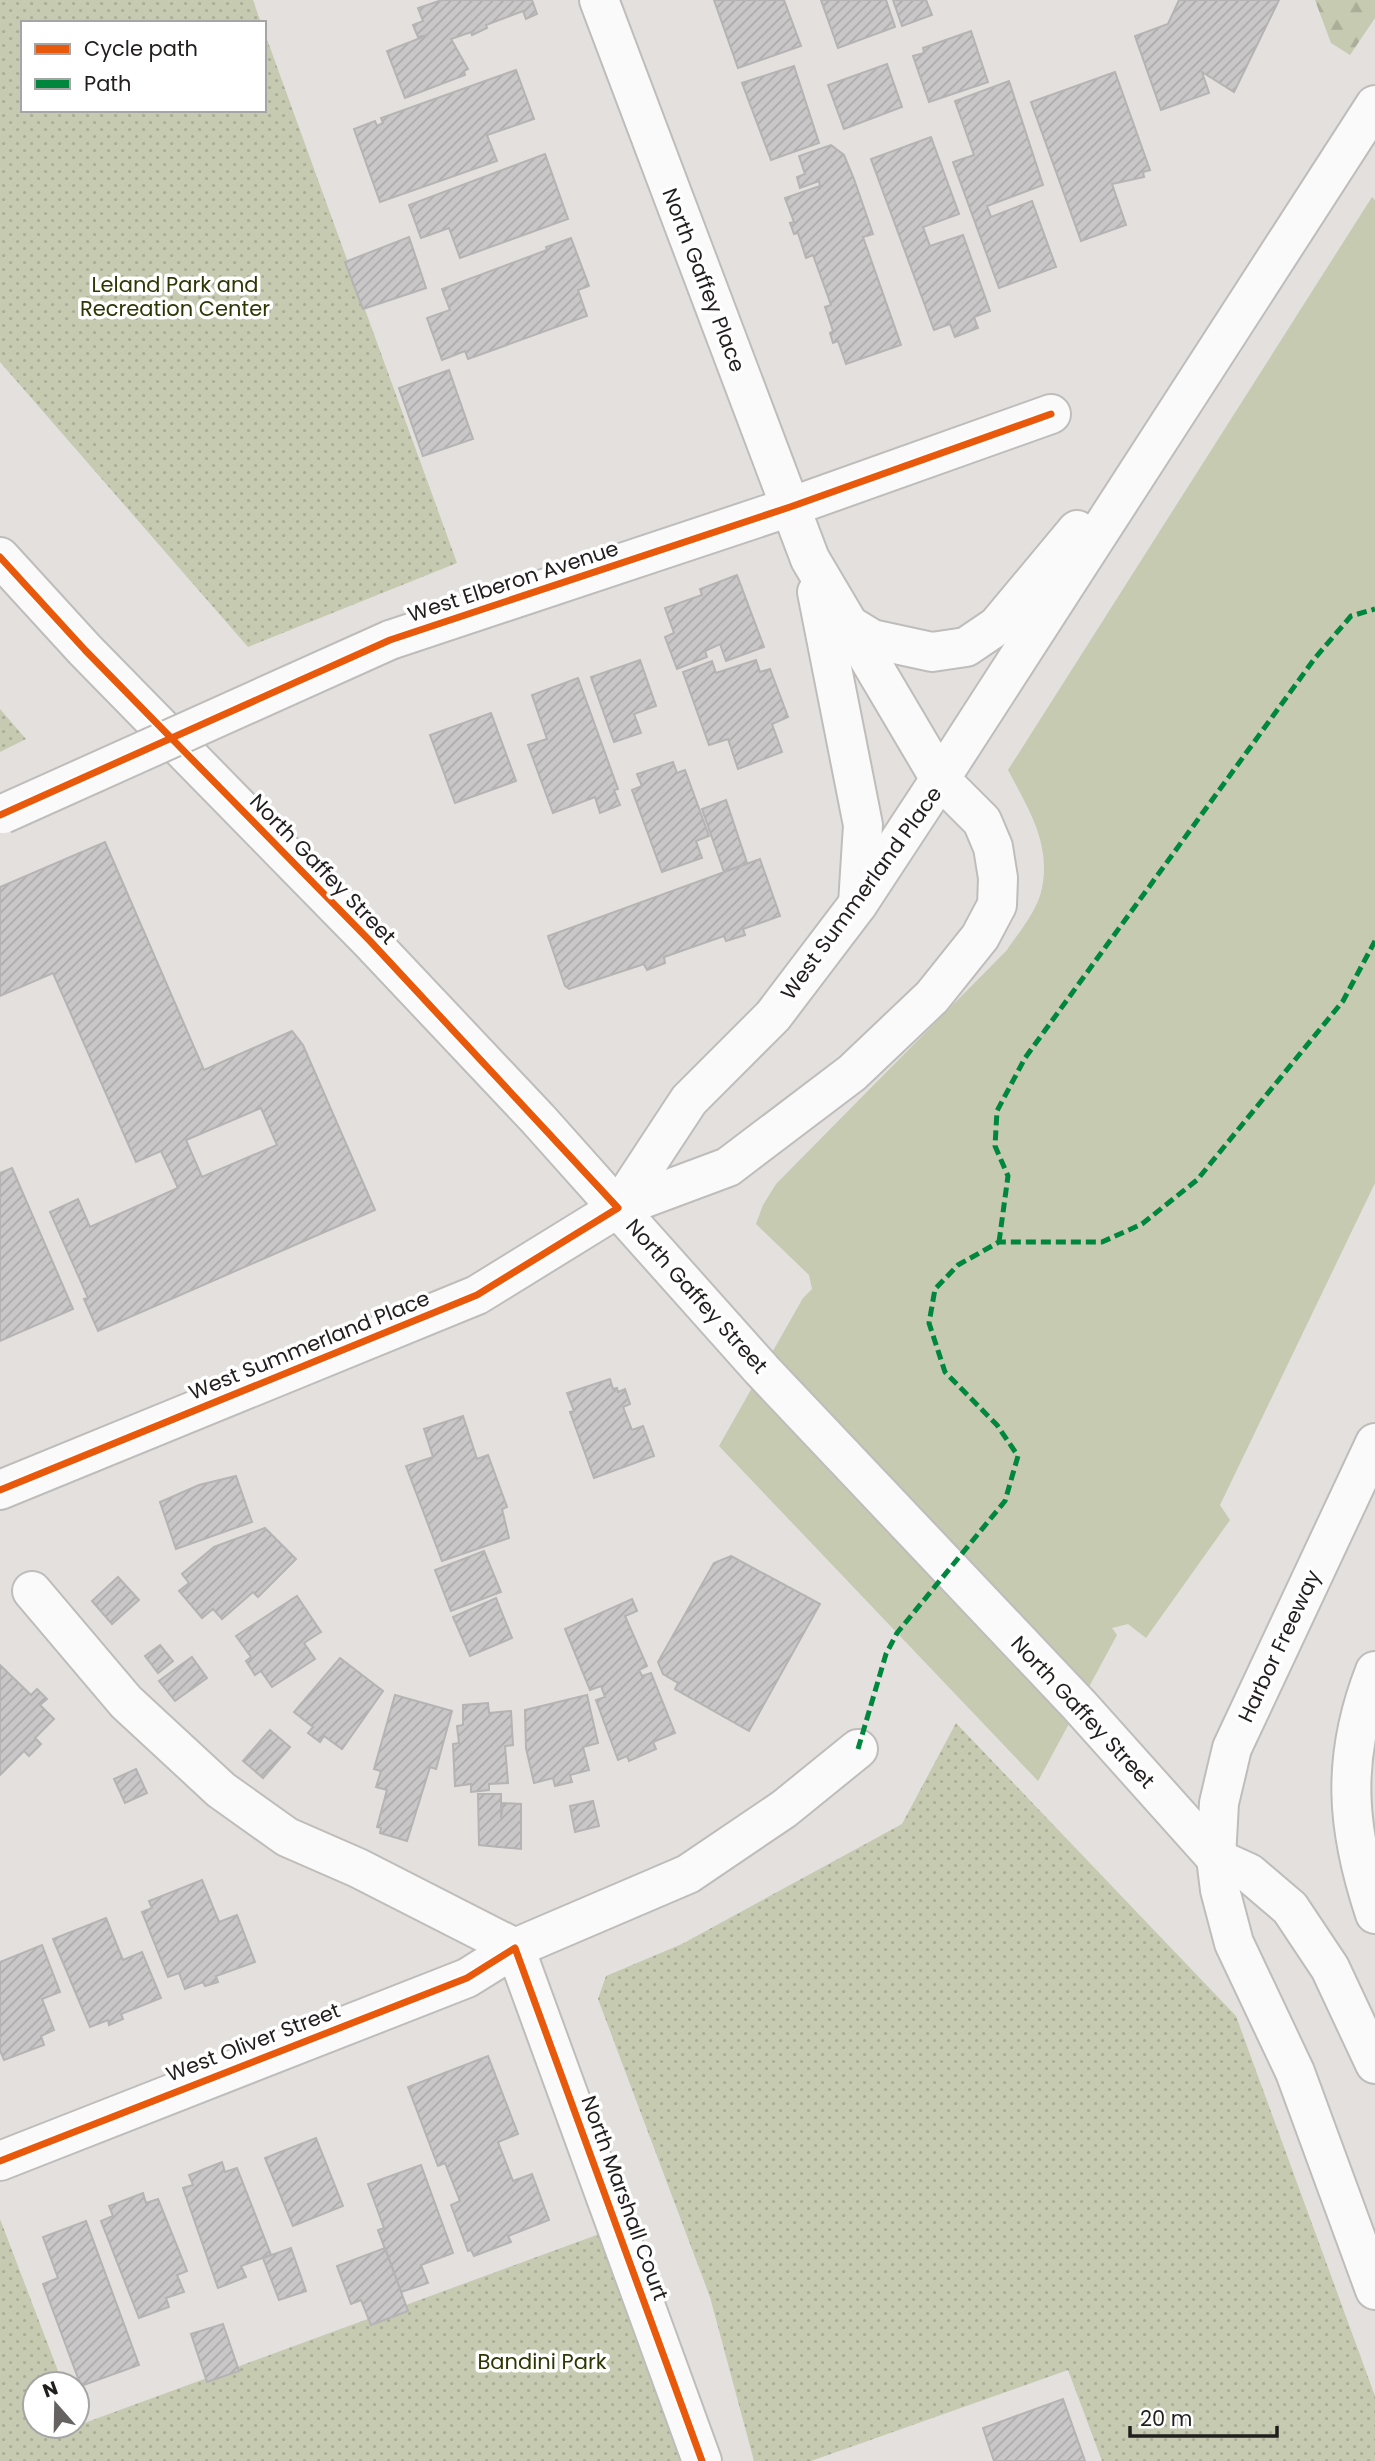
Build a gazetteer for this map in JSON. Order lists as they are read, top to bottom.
{
  "streets": {
    "main road": [
      "North Gaffey Place",
      "West Elberon Avenue",
      "North Gaffey Street",
      "West Summerland Place",
      "Harbor Freeway",
      "West Oliver Street",
      "North Marshall Court"
    ]
  },
  "crossings": [
    ["North Gaffey Place", "West Elberon Avenue"],
    ["North Gaffey Place", "West Summerland Place"],
    ["North Gaffey Street", "West Summerland Place"],
    ["North Gaffey Street", "Harbor Freeway"],
    ["West Oliver Street", "North Marshall Court"]
  ],
  "parks": ["Leland Park and Recreation Center", "Bandini Park"],
  "legend": ["Cycle path", "Path"],
  "scale_bar": "20 m",
  "north": "top"
}
